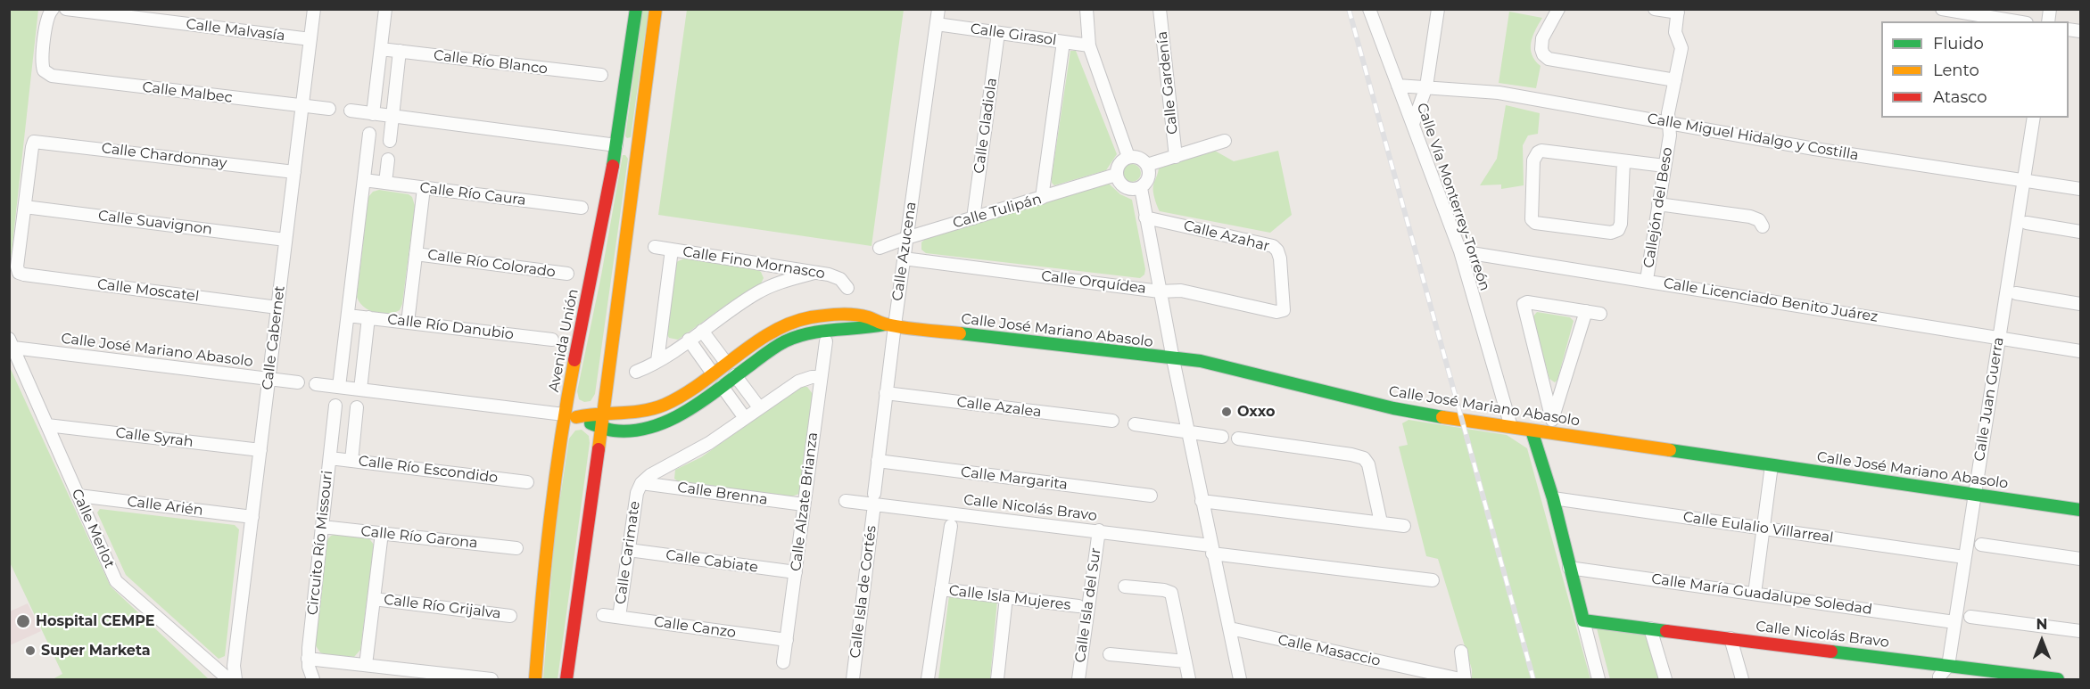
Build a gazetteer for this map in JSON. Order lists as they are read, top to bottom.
{
  "streets": {
    "street": [
      "Calle Malvasía",
      "Calle Girasol",
      "Calle Río Blanco",
      "Calle Gardenía",
      "Calle Malbec",
      "Calle Gladiola",
      "Calle Miguel Hidalgo y Costilla",
      "Calle Chardonnay",
      "Calle Río Caura",
      "Calle Vía Monterrey-Torreón",
      "Callejón del Beso",
      "Calle Tulipán",
      "Calle Suavignon",
      "Calle Azahar",
      "Calle Azucena",
      "Calle Fino Mornasco",
      "Calle Río Colorado",
      "Calle Orquídea",
      "Calle Moscatel",
      "Calle Licenciado Benito Juárez",
      "Calle Río Danubio",
      "Calle José Mariano Abasolo",
      "Calle Cabernet",
      "Avenida Unión",
      "Calle Juan Guerra",
      "Calle Azalea",
      "Calle Syrah",
      "Calle Río Escondido",
      "Calle Margarita",
      "Calle Brenna",
      "Calle Alzate Brianza",
      "Calle Arién",
      "Calle Nicolás Bravo",
      "Calle Eulalio Villarreal",
      "Calle Merlot",
      "Calle Río Garona",
      "Circuito Río Missouri",
      "Calle Carimate",
      "Calle Cabiate",
      "Calle Isla de Cortés",
      "Calle María Guadalupe Soledad",
      "Calle Isla Mujeres",
      "Calle Isla del Sur",
      "Calle Río Grijalva",
      "Calle Canzo",
      "Calle Masaccio"
    ]
  },
  "crossings": [
    ["Calle Malvasía", "Calle Cabernet"],
    ["Calle Girasol", "Calle Gladiola"],
    ["Calle Girasol", "Calle Azucena"],
    ["Calle Malbec", "Calle Cabernet"],
    ["Calle Gladiola", "Calle Tulipán"],
    ["Calle Miguel Hidalgo y Costilla", "Calle Vía Monterrey-Torreón"],
    ["Calle Miguel Hidalgo y Costilla", "Callejón del Beso"],
    ["Calle Miguel Hidalgo y Costilla", "Calle Juan Guerra"],
    ["Calle Chardonnay", "Calle Suavignon"],
    ["Calle Chardonnay", "Calle Moscatel"],
    ["Calle Chardonnay", "Calle Cabernet"],
    ["Calle Vía Monterrey-Torreón", "Calle Licenciado Benito Juárez"],
    ["Calle Vía Monterrey-Torreón", "Calle José Mariano Abasolo"],
    ["Callejón del Beso", "Calle Licenciado Benito Juárez"],
    ["Calle Tulipán", "Calle Azucena"],
    ["Calle Suavignon", "Calle Moscatel"],
    ["Calle Suavignon", "Calle Cabernet"],
    ["Calle Azahar", "Calle Orquídea"],
    ["Calle Azucena", "Calle Orquídea"],
    ["Calle Azucena", "Calle José Mariano Abasolo"],
    ["Calle Azucena", "Calle Azalea"],
    ["Calle Azucena", "Calle Margarita"],
    ["Calle Azucena", "Calle Nicolás Bravo"],
    ["Calle Azucena", "Calle Isla de Cortés"],
    ["Calle Moscatel", "Calle Cabernet"],
    ["Calle Licenciado Benito Juárez", "Calle Juan Guerra"],
    ["Calle José Mariano Abasolo", "Calle Cabernet"],
    ["Calle José Mariano Abasolo", "Avenida Unión"],
    ["Calle José Mariano Abasolo", "Calle Juan Guerra"],
    ["Calle José Mariano Abasolo", "Calle Merlot"],
    ["Calle Cabernet", "Calle Syrah"],
    ["Calle Cabernet", "Calle Arién"],
    ["Calle Cabernet", "Calle Merlot"],
    ["Calle Juan Guerra", "Calle Nicolás Bravo"],
    ["Calle Juan Guerra", "Calle Eulalio Villarreal"],
    ["Calle Juan Guerra", "Calle María Guadalupe Soledad"],
    ["Calle Syrah", "Calle Merlot"],
    ["Calle Río Escondido", "Circuito Río Missouri"],
    ["Calle Brenna", "Calle Alzate Brianza"],
    ["Calle Brenna", "Calle Carimate"],
    ["Calle Alzate Brianza", "Calle Carimate"],
    ["Calle Alzate Brianza", "Calle Cabiate"],
    ["Calle Alzate Brianza", "Calle Canzo"],
    ["Calle Arién", "Calle Merlot"],
    ["Calle Nicolás Bravo", "Calle Isla de Cortés"],
    ["Calle Nicolás Bravo", "Calle Isla del Sur"],
    ["Calle Río Garona", "Circuito Río Missouri"],
    ["Calle Carimate", "Calle Cabiate"],
    ["Calle Carimate", "Calle Canzo"]
  ],
  "places": ["Oxxo", "Hospital CEMPE", "Super Marketa"],
  "legend": ["Fluido", "Lento", "Atasco"],
  "north": "top"
}
